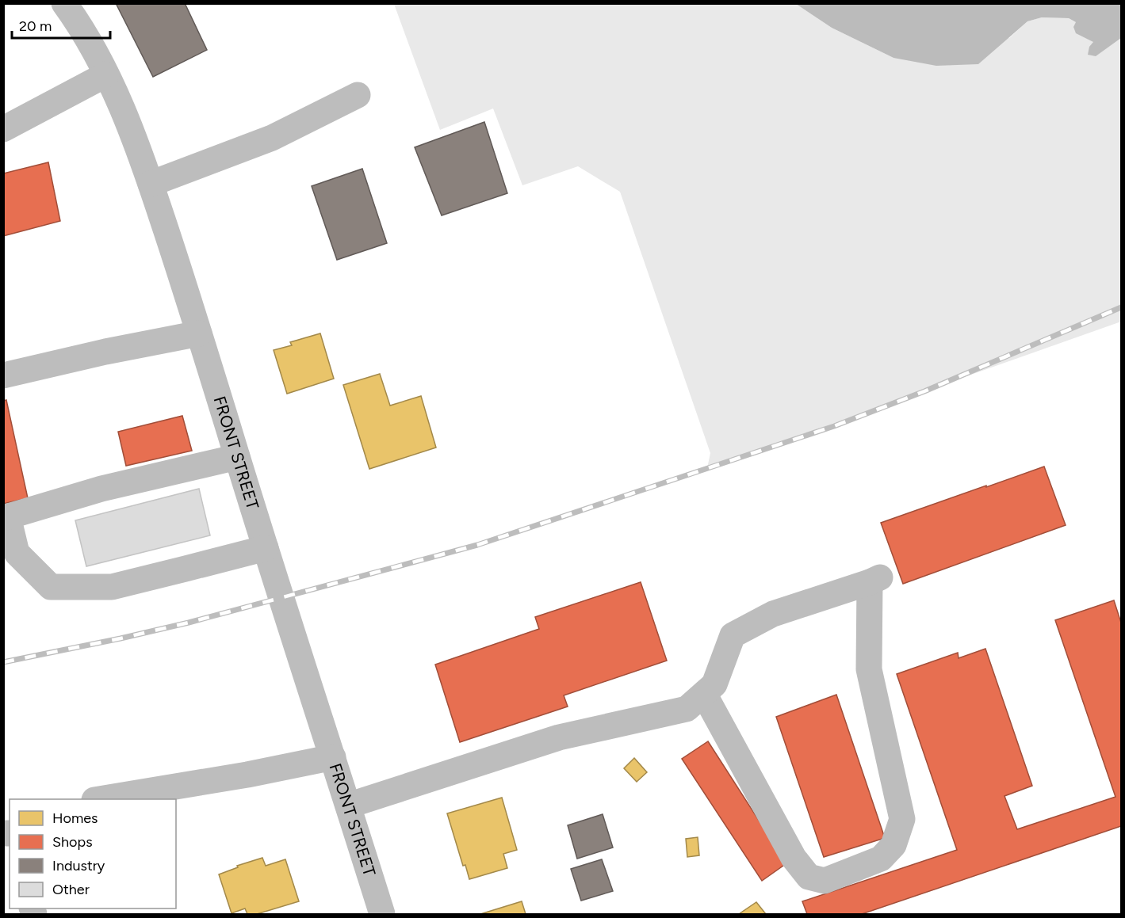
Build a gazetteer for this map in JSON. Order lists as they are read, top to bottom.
{
  "streets": {
    "street": ["FRONT STREET"]
  },
  "legend": [
    "Homes",
    "Shops",
    "Industry",
    "Other"
  ],
  "scale_bar": "20 m"
}
